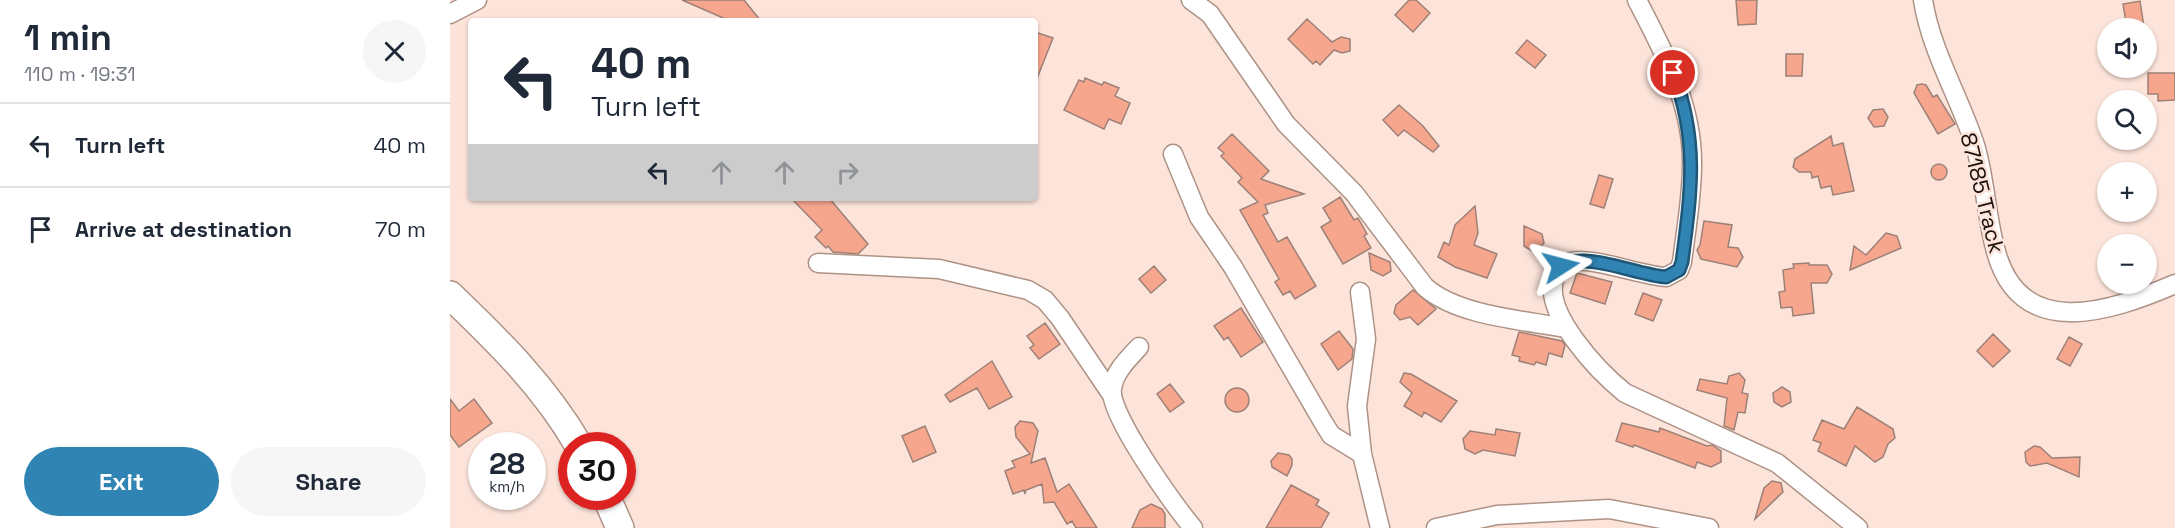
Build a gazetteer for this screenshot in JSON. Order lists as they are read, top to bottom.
{
  "streets": {
    "street": ["87185 Track"]
  },
  "page": {
    "heading": ["1 min", "110 m · 19:31"],
    "map_buttons": ["+", "−"],
    "turn": ["40 m", "Turn left"],
    "list": [
      {
        "name": "Turn left",
        "value": "40 m"
      },
      {
        "name": "Arrive at destination",
        "value": "70 m"
      }
    ],
    "speed": "28 km/h",
    "limit": "30",
    "buttons": ["Exit", "Share"]
  }
}
